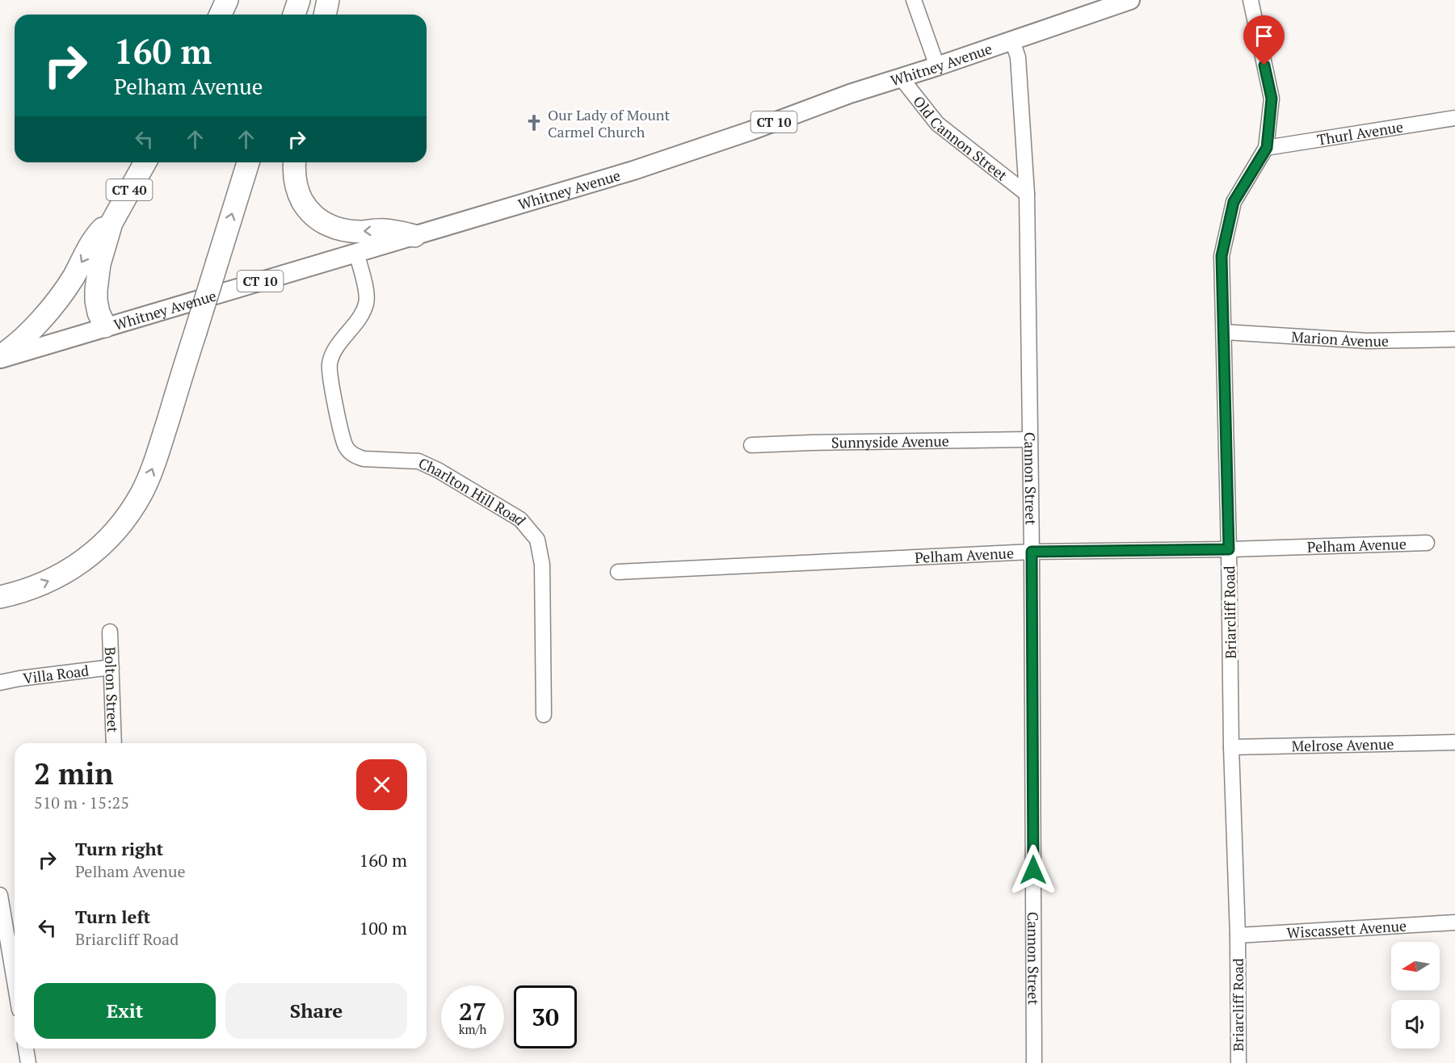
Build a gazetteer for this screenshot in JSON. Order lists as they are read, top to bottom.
{
  "streets": {
    "highway": ["CT 40"],
    "main road": ["Whitney Avenue", "CT 10"],
    "street": [
      "Thurl Avenue",
      "Old Cannon Street",
      "Marion Avenue",
      "Sunnyside Avenue",
      "Cannon Street",
      "Charlton Hill Road",
      "Pelham Avenue",
      "Briarcliff Road",
      "Villa Road",
      "Bolton Street",
      "Melrose Avenue",
      "Wiscassett Avenue"
    ]
  },
  "crossings": [
    ["Whitney Avenue", "Old Cannon Street"],
    ["Whitney Avenue", "Cannon Street"],
    ["Whitney Avenue", "Charlton Hill Road"],
    ["Thurl Avenue", "Briarcliff Road"],
    ["Old Cannon Street", "Cannon Street"],
    ["Marion Avenue", "Briarcliff Road"],
    ["Sunnyside Avenue", "Cannon Street"],
    ["Cannon Street", "Pelham Avenue"],
    ["Pelham Avenue", "Briarcliff Road"],
    ["Briarcliff Road", "Melrose Avenue"],
    ["Briarcliff Road", "Wiscassett Avenue"],
    ["Villa Road", "Bolton Street"]
  ],
  "places": {
    "church": ["Our Lady of Mount Carmel Church"]
  },
  "north": "left",
  "page": {
    "turn": ["160 m", "Pelham Avenue"],
    "heading": ["2 min", "510 m · 15:25"],
    "list": [
      {
        "name": "Turn right",
        "note": "Pelham Avenue",
        "value": "160 m"
      },
      {
        "name": "Turn left",
        "note": "Briarcliff Road",
        "value": "100 m"
      }
    ],
    "buttons": ["Exit", "Share"],
    "speed": "27 km/h",
    "limit": "30"
  }
}
